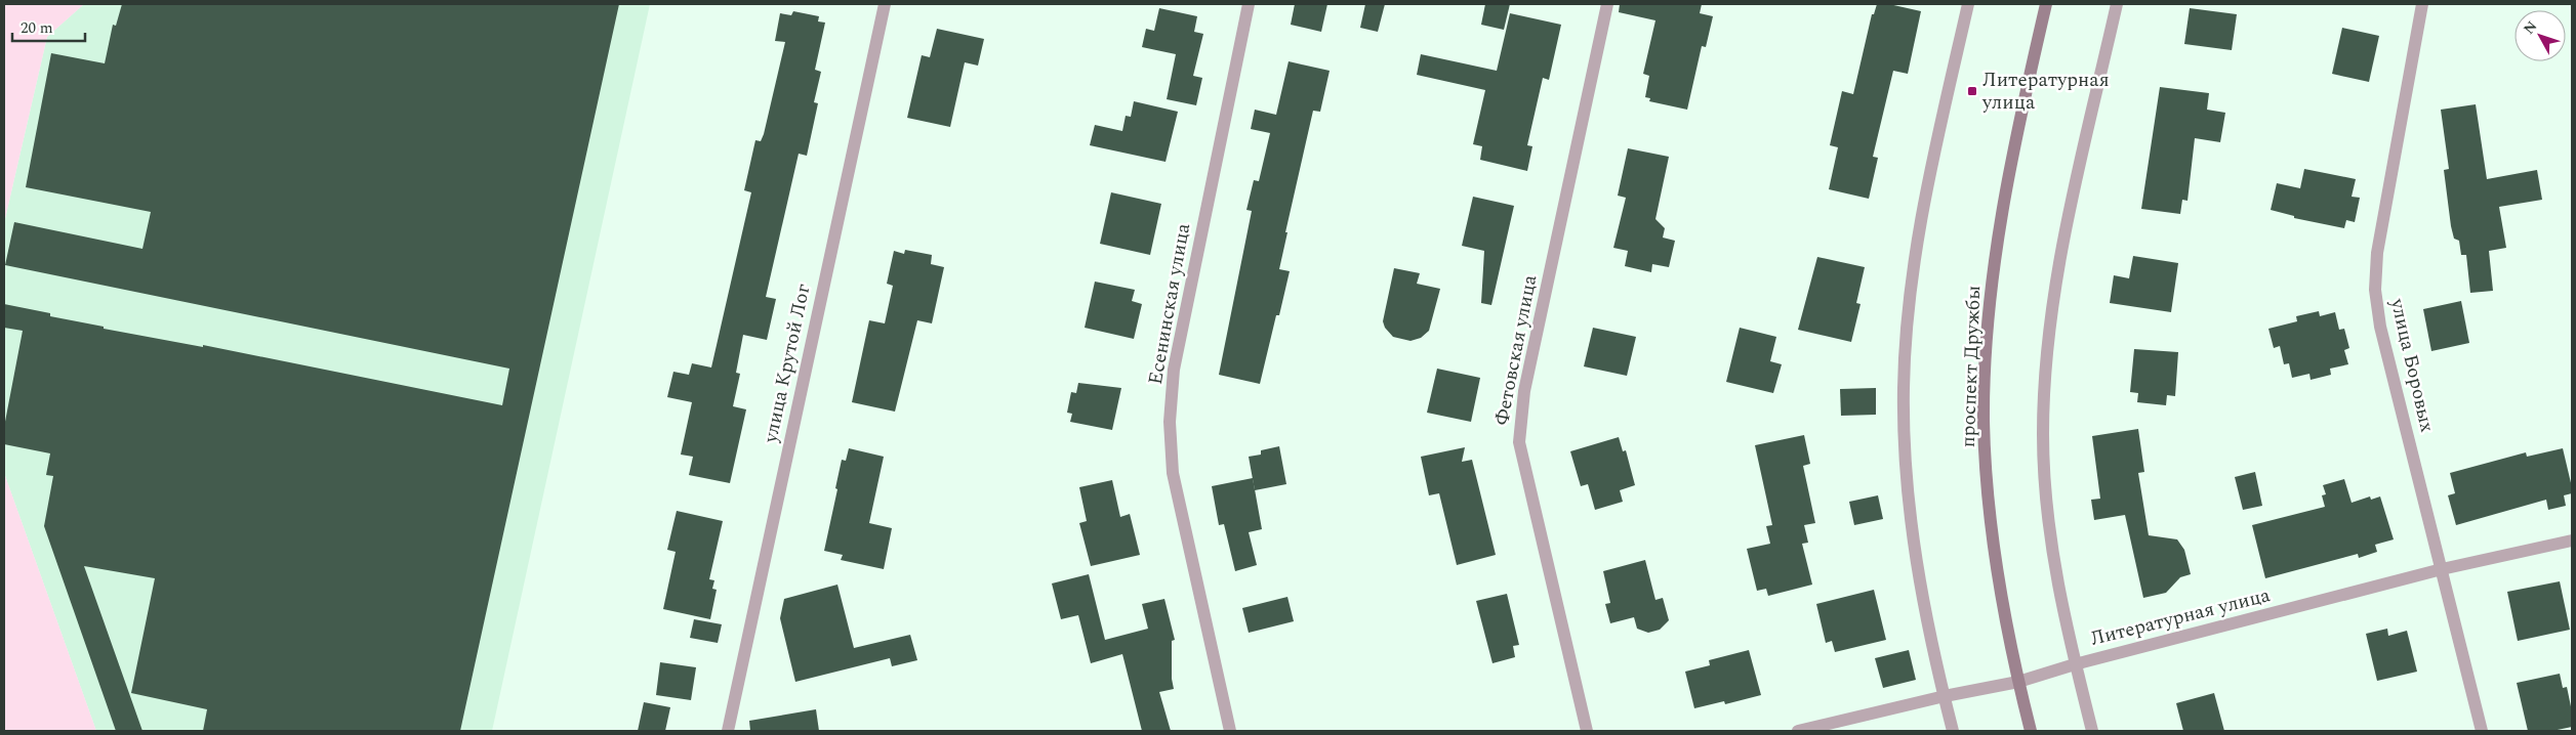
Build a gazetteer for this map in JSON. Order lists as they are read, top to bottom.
{
  "streets": {
    "main road": ["проспект Дружбы"],
    "street": [
      "Есенинская улица",
      "Фетовская улица",
      "улица Крутой Лог",
      "улица Боровых",
      "Литературная улица"
    ]
  },
  "crossings": [
    ["улица Боровых", "Литературная улица"],
    ["проспект Дружбы", "Литературная улица"]
  ],
  "places": {
    "transit": ["Литературная улица"]
  },
  "scale_bar": "20 m",
  "north": "top left"
}
